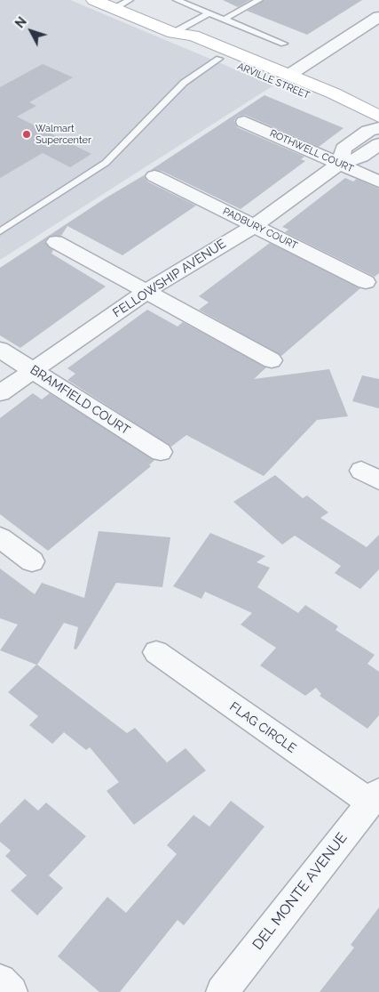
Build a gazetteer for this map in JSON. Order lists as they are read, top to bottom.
{
  "streets": {
    "street": [
      "ARVILLE STREET",
      "ROTHWELL COURT",
      "PADBURY COURT",
      "FELLOWSHIP AVENUE",
      "BRAMFIELD COURT",
      "FLAG CIRCLE",
      "DEL MONTE AVENUE"
    ]
  },
  "crossings": [
    ["ROTHWELL COURT", "FELLOWSHIP AVENUE"],
    ["PADBURY COURT", "FELLOWSHIP AVENUE"],
    ["FELLOWSHIP AVENUE", "BRAMFIELD COURT"],
    ["FLAG CIRCLE", "DEL MONTE AVENUE"]
  ],
  "places": ["Walmart Supercenter"],
  "north": "top left"
}
